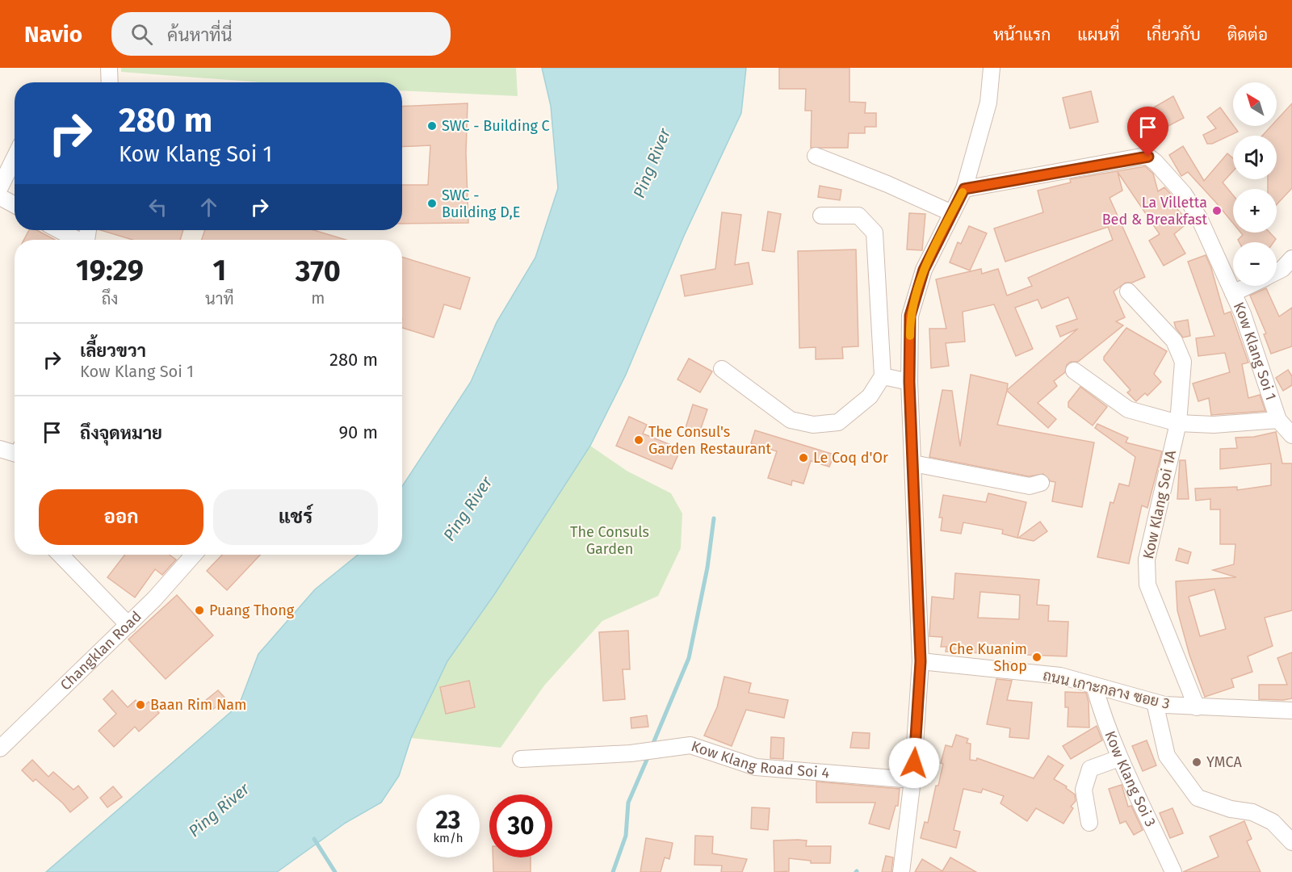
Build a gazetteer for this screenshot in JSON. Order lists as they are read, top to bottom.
{
  "streets": {
    "street": [
      "Kow Klang Soi 1",
      "Kow Klang Soi 1A",
      "Changklan Road",
      "ถนน เกาะกลาง ซอย 3",
      "Kow Klang Road Soi 4",
      "Kow Klang Soi 3"
    ]
  },
  "crossings": [
    ["Kow Klang Soi 1A", "ถนน เกาะกลาง ซอย 3"],
    ["ถนน เกาะกลาง ซอย 3", "Kow Klang Soi 3"]
  ],
  "water": ["Ping River"],
  "parks": ["The Consuls Garden"],
  "places": [
    "SWC - Building C",
    "SWC - Building D,E",
    "La Villetta Bed & Breakfast",
    "The Consul's Garden Restaurant",
    "Le Coq d'Or",
    "Puang Thong",
    "Che Kuanim Shop",
    "Baan Rim Nam",
    "YMCA"
  ],
  "north": "top left",
  "page": {
    "header": "Navio",
    "search": "ค้นหาที่นี่",
    "nav": [
      "หน้าแรก",
      "แผนที่",
      "เกี่ยวกับ",
      "ติดต่อ"
    ],
    "map_buttons": ["+", "−"],
    "turn": ["280 m", "Kow Klang Soi 1"],
    "eta": [
      "19:29",
      "ถึง",
      "1",
      "นาที",
      "370",
      "m"
    ],
    "list": [
      {
        "name": "เลี้ยวขวา",
        "note": "Kow Klang Soi 1",
        "value": "280 m"
      },
      {
        "name": "ถึงจุดหมาย",
        "value": "90 m"
      }
    ],
    "buttons": ["ออก", "แชร์"],
    "speed": "23 km/h",
    "limit": "30"
  }
}
